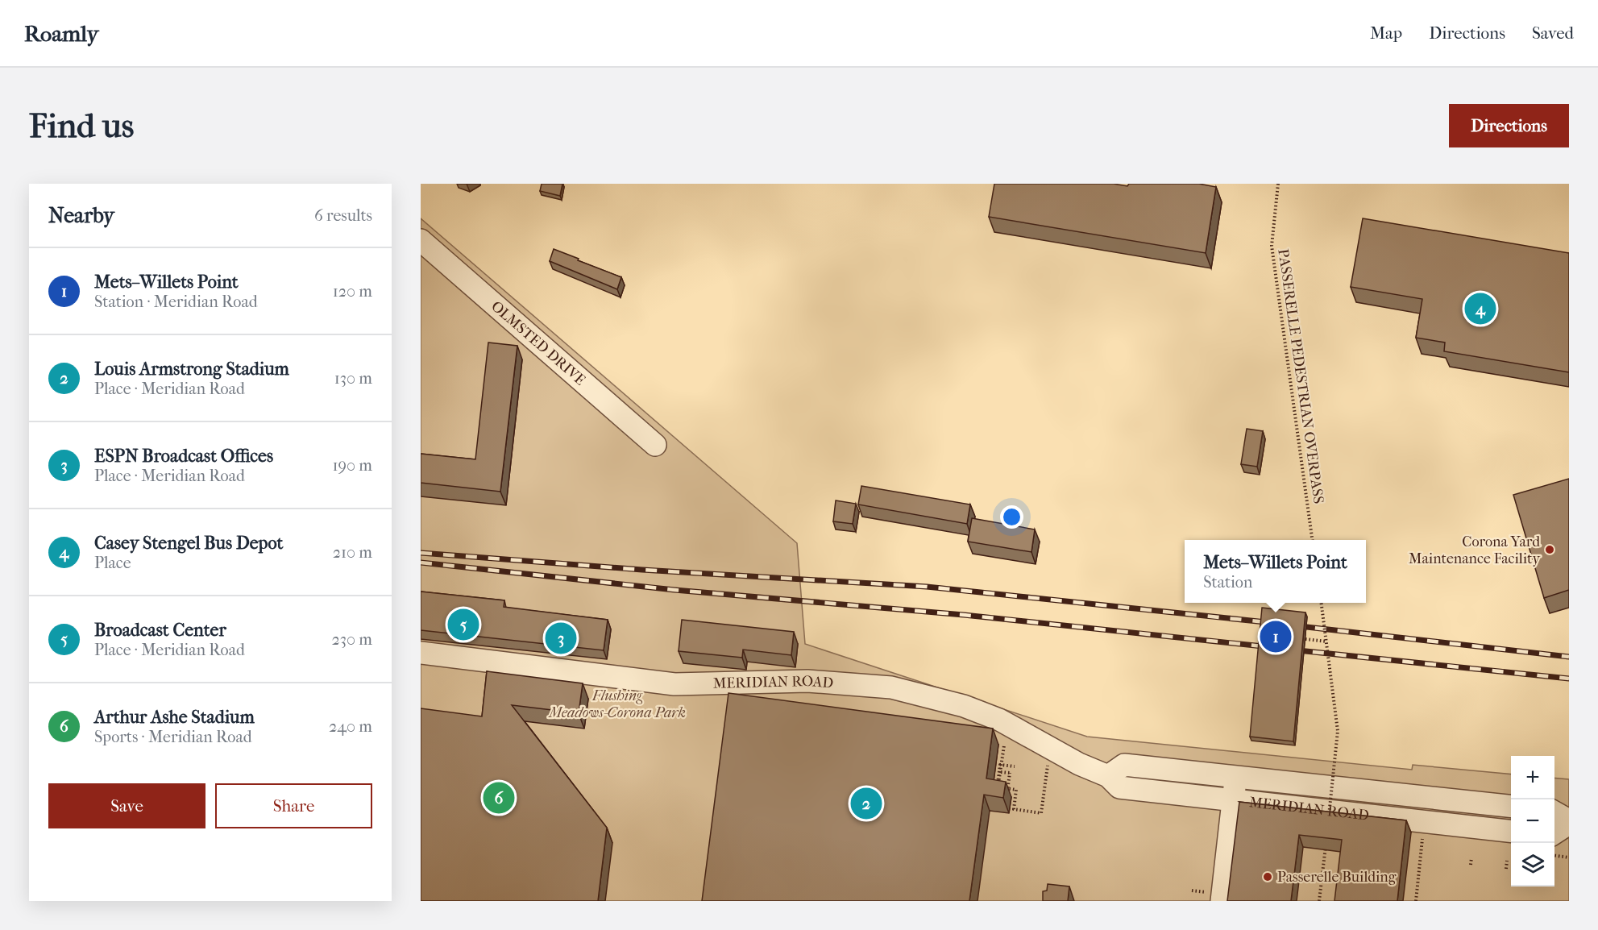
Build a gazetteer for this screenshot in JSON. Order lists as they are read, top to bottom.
{
  "streets": {
    "street": ["OLMSTED DRIVE", "MERIDIAN ROAD"],
    "path": ["PASSERELLE PEDESTRIAN OVERPASS"]
  },
  "parks": ["Flushing Meadows-Corona Park"],
  "places": ["Corona Yard Maintenance Facility", "Passerelle Building"],
  "page": {
    "header": "Roamly",
    "nav": ["Map", "Directions", "Saved"],
    "buttons": [
      "Directions",
      ["Save", "Share"]
    ],
    "title": "Find us",
    "heading": ["Nearby", "6 results"],
    "list": [
      {
        "mark": "1",
        "name": "Mets–Willets Point",
        "note": "Station · Meridian Road",
        "value": "120 m"
      },
      {
        "mark": "2",
        "name": "Louis Armstrong Stadium",
        "note": "Place · Meridian Road",
        "value": "130 m"
      },
      {
        "mark": "3",
        "name": "ESPN Broadcast Offices",
        "note": "Place · Meridian Road",
        "value": "190 m"
      },
      {
        "mark": "4",
        "name": "Casey Stengel Bus Depot",
        "note": "Place",
        "value": "210 m"
      },
      {
        "mark": "5",
        "name": "Broadcast Center",
        "note": "Place · Meridian Road",
        "value": "230 m"
      },
      {
        "mark": "6",
        "name": "Arthur Ashe Stadium",
        "note": "Sports · Meridian Road",
        "value": "240 m"
      }
    ],
    "pins": [
      "4",
      "5",
      "1",
      "3",
      "6",
      "2"
    ],
    "popup": ["Mets–Willets Point", "Station"],
    "map_buttons": ["+", "−"]
  }
}
